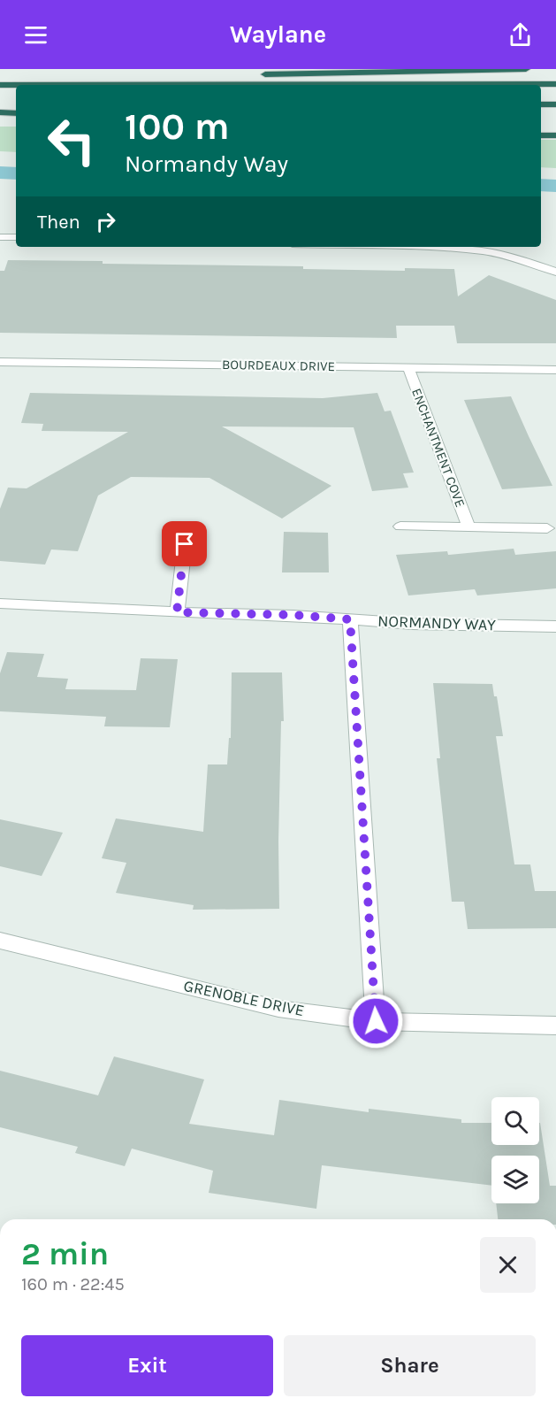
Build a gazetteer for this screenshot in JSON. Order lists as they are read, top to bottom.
{
  "streets": {
    "street": [
      "BOURDEAUX DRIVE",
      "ENCHANTMENT COVE",
      "NORMANDY WAY",
      "GRENOBLE DRIVE"
    ]
  },
  "crossings": [
    ["BOURDEAUX DRIVE", "ENCHANTMENT COVE"]
  ],
  "page": {
    "header": "Waylane",
    "turn": ["100 m", "Normandy Way"],
    "then": "Then",
    "heading": ["2 min", "160 m · 22:45"],
    "buttons": ["Exit", "Share"]
  }
}
